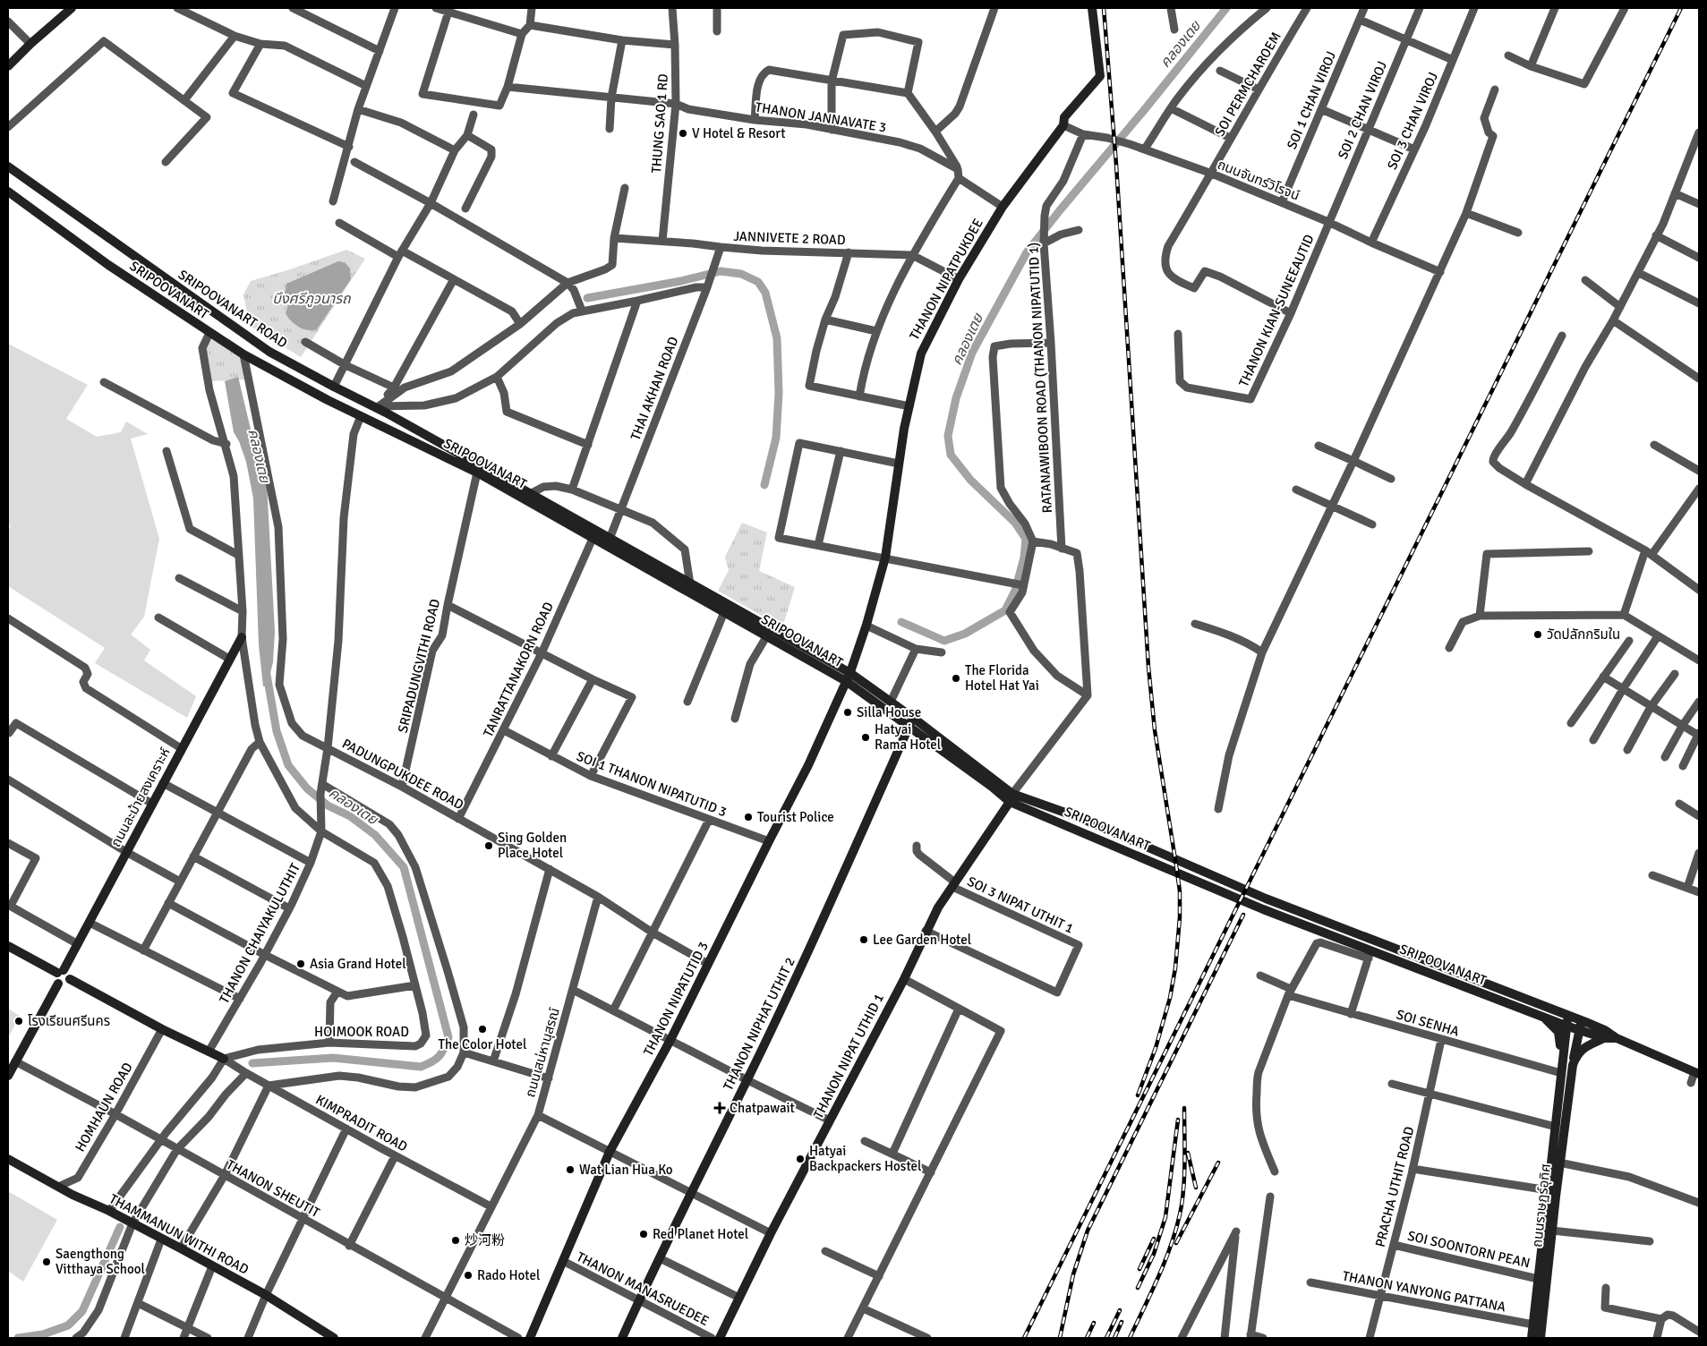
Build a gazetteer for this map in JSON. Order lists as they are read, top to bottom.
{
  "streets": {
    "street": [
      "SOI PERMCHAROEM",
      "SOI 1 CHAN VIROJ",
      "SOI 2 CHAN VIROJ",
      "THANON JANNAVATE 3",
      "SOI 3 CHAN VIROJ",
      "THUNG SAO 1 RD",
      "ถนนจันทร์วิโรจน์",
      "JANNIVETE 2 ROAD",
      "THANON NIPATPUKDEE",
      "SRIPOOVANART",
      "SRIPOOVANART ROAD",
      "THANON KIAN-SUNEEAUTID",
      "RATANAWIBOON ROAD (THANON NIPATUTID 1)",
      "THAI AKHAN ROAD",
      "SRIPADUNGVITHI ROAD",
      "TANRATTANAKORN ROAD",
      "PADUNGPUKDEE ROAD",
      "SOI 1 THANON NIPATUTID 3",
      "ถนนละม้ายสงเคราะห์",
      "SOI 3 NIPAT UTHIT 1",
      "THANON CHAIYAKULUTHIT",
      "THANON NIPATUTID 3",
      "SOI SENHA",
      "THANON NIPHAT UTHIT 2",
      "HOIMOOK ROAD",
      "ถนนเสน่หานุสรณ์",
      "THANON NIPAT UTHID 1",
      "HOMHAUN ROAD",
      "KIMPRADIT ROAD",
      "PRACHA UTHIT ROAD",
      "THANON SHEUTIT",
      "ถนนราษฏร์อุทิศ",
      "THAMMANUN WITHI ROAD",
      "SOI SOONTORN PEAN",
      "THANON MANASRUEDEE",
      "THANON YANYONG PATTANA"
    ]
  },
  "crossings": [
    ["SOI PERMCHAROEM", "ถนนจันทร์วิโรจน์"],
    ["SOI PERMCHAROEM", "THANON KIAN-SUNEEAUTID"],
    ["SOI 1 CHAN VIROJ", "ถนนจันทร์วิโรจน์"],
    ["SOI 2 CHAN VIROJ", "ถนนจันทร์วิโรจน์"],
    ["SOI 2 CHAN VIROJ", "THANON KIAN-SUNEEAUTID"],
    ["THANON JANNAVATE 3", "THUNG SAO 1 RD"],
    ["SOI 3 CHAN VIROJ", "ถนนจันทร์วิโรจน์"],
    ["THUNG SAO 1 RD", "JANNIVETE 2 ROAD"],
    ["ถนนจันทร์วิโรจน์", "THANON NIPATPUKDEE"],
    ["ถนนจันทร์วิโรจน์", "THANON KIAN-SUNEEAUTID"],
    ["ถนนจันทร์วิโรจน์", "RATANAWIBOON ROAD (THANON NIPATUTID 1)"],
    ["JANNIVETE 2 ROAD", "THANON NIPATPUKDEE"],
    ["JANNIVETE 2 ROAD", "THAI AKHAN ROAD"],
    ["THANON NIPATPUKDEE", "SRIPOOVANART"],
    ["THANON NIPATPUKDEE", "THANON NIPATUTID 3"],
    ["SRIPOOVANART", "SRIPOOVANART ROAD"],
    ["SRIPOOVANART", "THAI AKHAN ROAD"],
    ["SRIPOOVANART", "SRIPADUNGVITHI ROAD"],
    ["SRIPOOVANART", "TANRATTANAKORN ROAD"],
    ["SRIPOOVANART", "PADUNGPUKDEE ROAD"],
    ["SRIPOOVANART", "THANON NIPATUTID 3"],
    ["SRIPOOVANART", "THANON NIPHAT UTHIT 2"],
    ["SRIPOOVANART", "HOIMOOK ROAD"],
    ["SRIPOOVANART", "THANON NIPAT UTHID 1"],
    ["SRIPADUNGVITHI ROAD", "PADUNGPUKDEE ROAD"],
    ["TANRATTANAKORN ROAD", "PADUNGPUKDEE ROAD"],
    ["TANRATTANAKORN ROAD", "SOI 1 THANON NIPATUTID 3"],
    ["PADUNGPUKDEE ROAD", "THANON NIPATUTID 3"],
    ["PADUNGPUKDEE ROAD", "ถนนเสน่หานุสรณ์"],
    ["SOI 1 THANON NIPATUTID 3", "THANON NIPATUTID 3"],
    ["ถนนละม้ายสงเคราะห์", "HOIMOOK ROAD"],
    ["SOI 3 NIPAT UTHIT 1", "THANON NIPAT UTHID 1"],
    ["THANON CHAIYAKULUTHIT", "HOIMOOK ROAD"],
    ["THANON NIPATUTID 3", "THANON MANASRUEDEE"],
    ["SOI SENHA", "PRACHA UTHIT ROAD"],
    ["SOI SENHA", "ถนนราษฏร์อุทิศ"],
    ["THANON NIPHAT UTHIT 2", "THANON MANASRUEDEE"],
    ["HOIMOOK ROAD", "KIMPRADIT ROAD"],
    ["ถนนเสน่หานุสรณ์", "KIMPRADIT ROAD"],
    ["ถนนเสน่หานุสรณ์", "THANON SHEUTIT"],
    ["HOMHAUN ROAD", "THANON SHEUTIT"],
    ["HOMHAUN ROAD", "THAMMANUN WITHI ROAD"],
    ["PRACHA UTHIT ROAD", "SOI SOONTORN PEAN"],
    ["PRACHA UTHIT ROAD", "THANON YANYONG PATTANA"],
    ["ถนนราษฏร์อุทิศ", "THANON YANYONG PATTANA"]
  ],
  "water": ["คลองเตย", "บึงศรีภูวนารถ"],
  "places": {
    "other": [
      "V Hotel & Resort",
      "วัดปลักกริมใน",
      "The Florida Hotel Hat Yai",
      "Silla House",
      "Hatyai Rama Hotel",
      "Tourist Police",
      "Sing Golden Place Hotel",
      "Lee Garden Hotel",
      "Asia Grand Hotel",
      "โรงเรียนศรีนคร",
      "The Color Hotel",
      "Hatyai Backpackers Hostel",
      "Wat Lian Hua Ko",
      "Red Planet Hotel",
      "炒河粉",
      "Saengthong Vitthaya School",
      "Rado Hotel"
    ],
    "health": ["Chatpawait"]
  }
}
